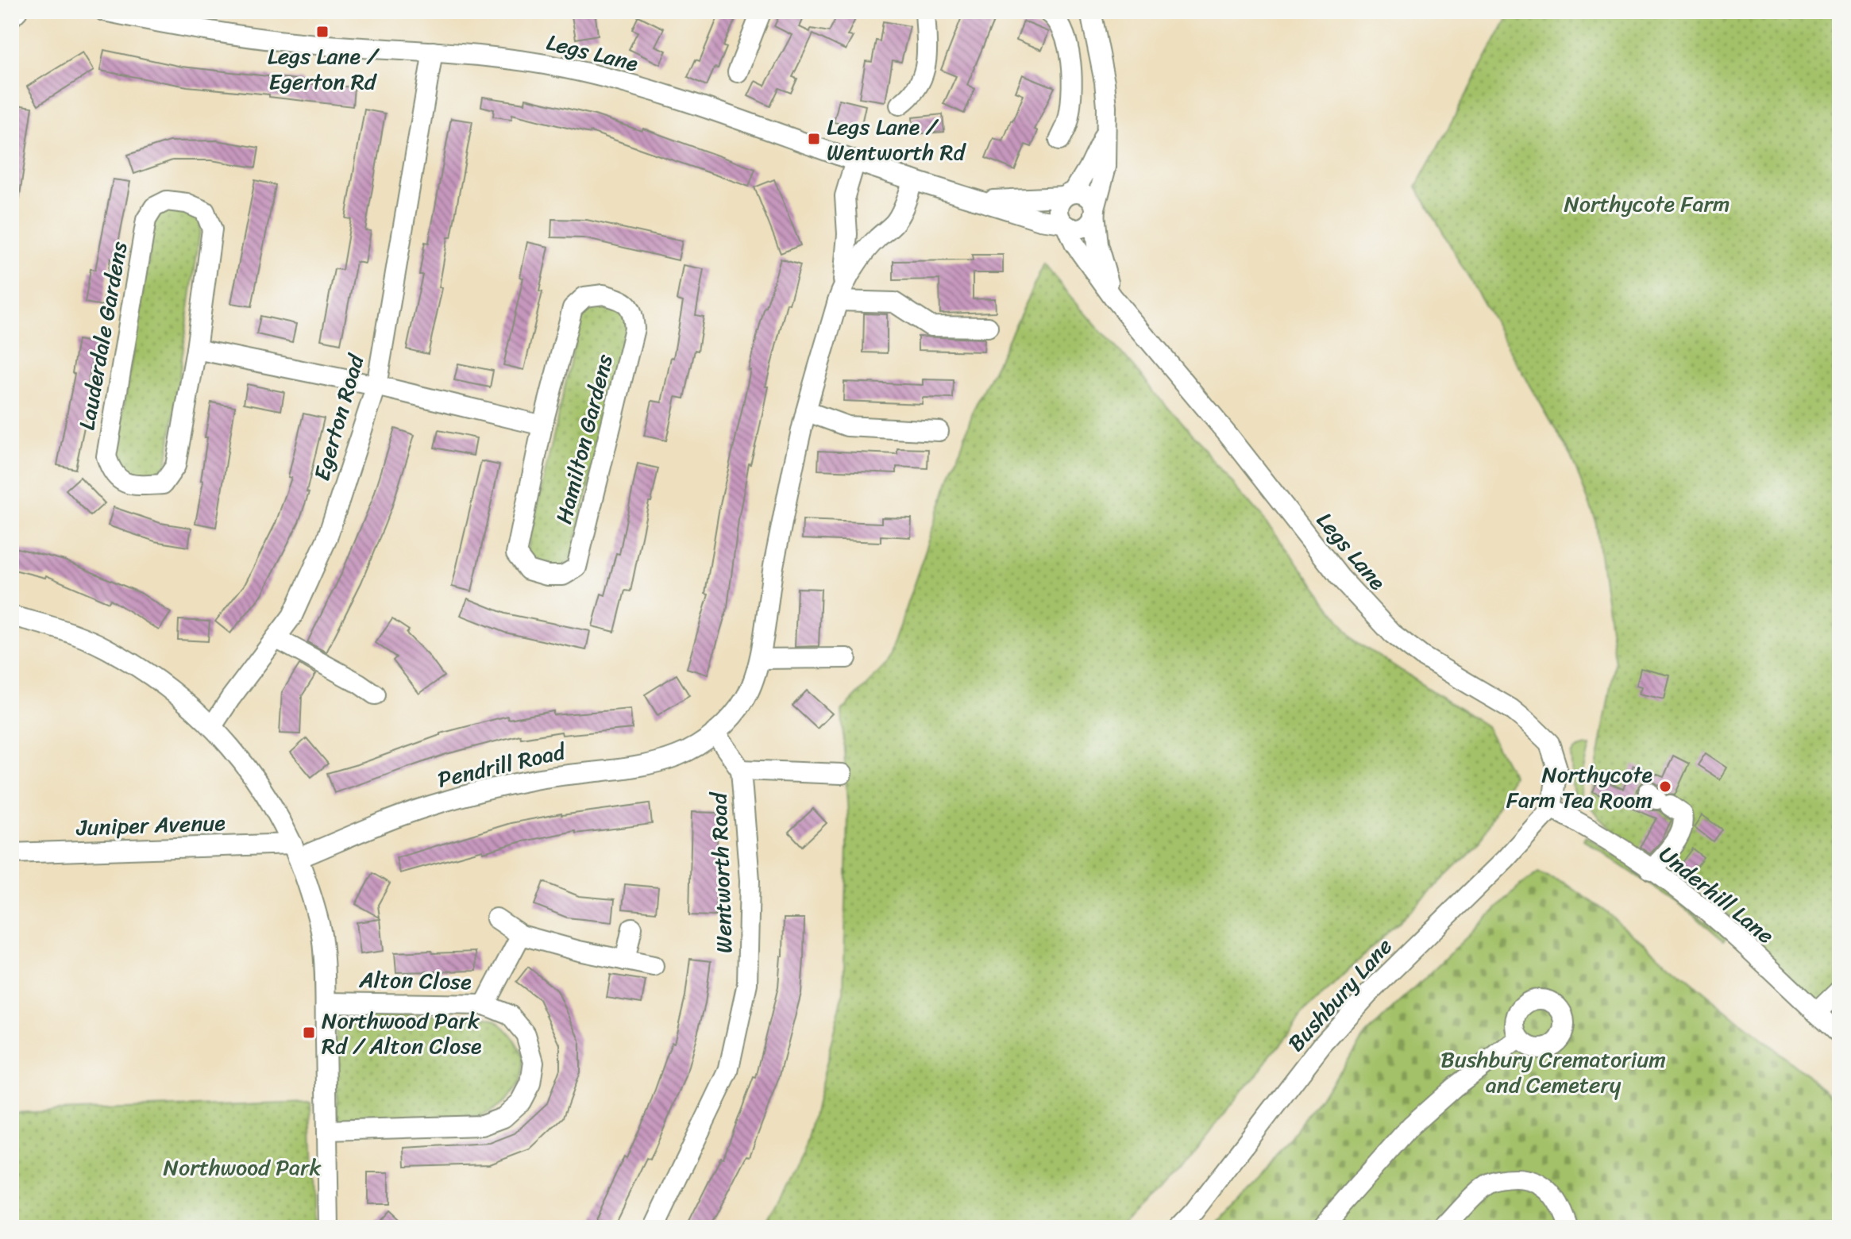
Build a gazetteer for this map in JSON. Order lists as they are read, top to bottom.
{
  "streets": {
    "street": [
      "Legs Lane",
      "Lauderdale Gardens",
      "Egerton Road",
      "Hamilton Gardens",
      "Pendrill Road",
      "Juniper Avenue",
      "Wentworth Road",
      "Underhill Lane",
      "Alton Close",
      "Bushbury Lane"
    ]
  },
  "crossings": [
    ["Legs Lane", "Egerton Road"],
    ["Legs Lane", "Underhill Lane"],
    ["Legs Lane", "Bushbury Lane"],
    ["Egerton Road", "Hamilton Gardens"],
    ["Pendrill Road", "Juniper Avenue"],
    ["Pendrill Road", "Wentworth Road"],
    ["Underhill Lane", "Bushbury Lane"]
  ],
  "parks": ["Northycote Farm", "Bushbury Crematorium and Cemetery", "Northwood Park"],
  "places": {
    "transit": ["Legs Lane / Egerton Rd", "Legs Lane / Wentworth Rd", "Northwood Park Rd / Alton Close"],
    "other": ["Northycote Farm Tea Room"]
  }
}
